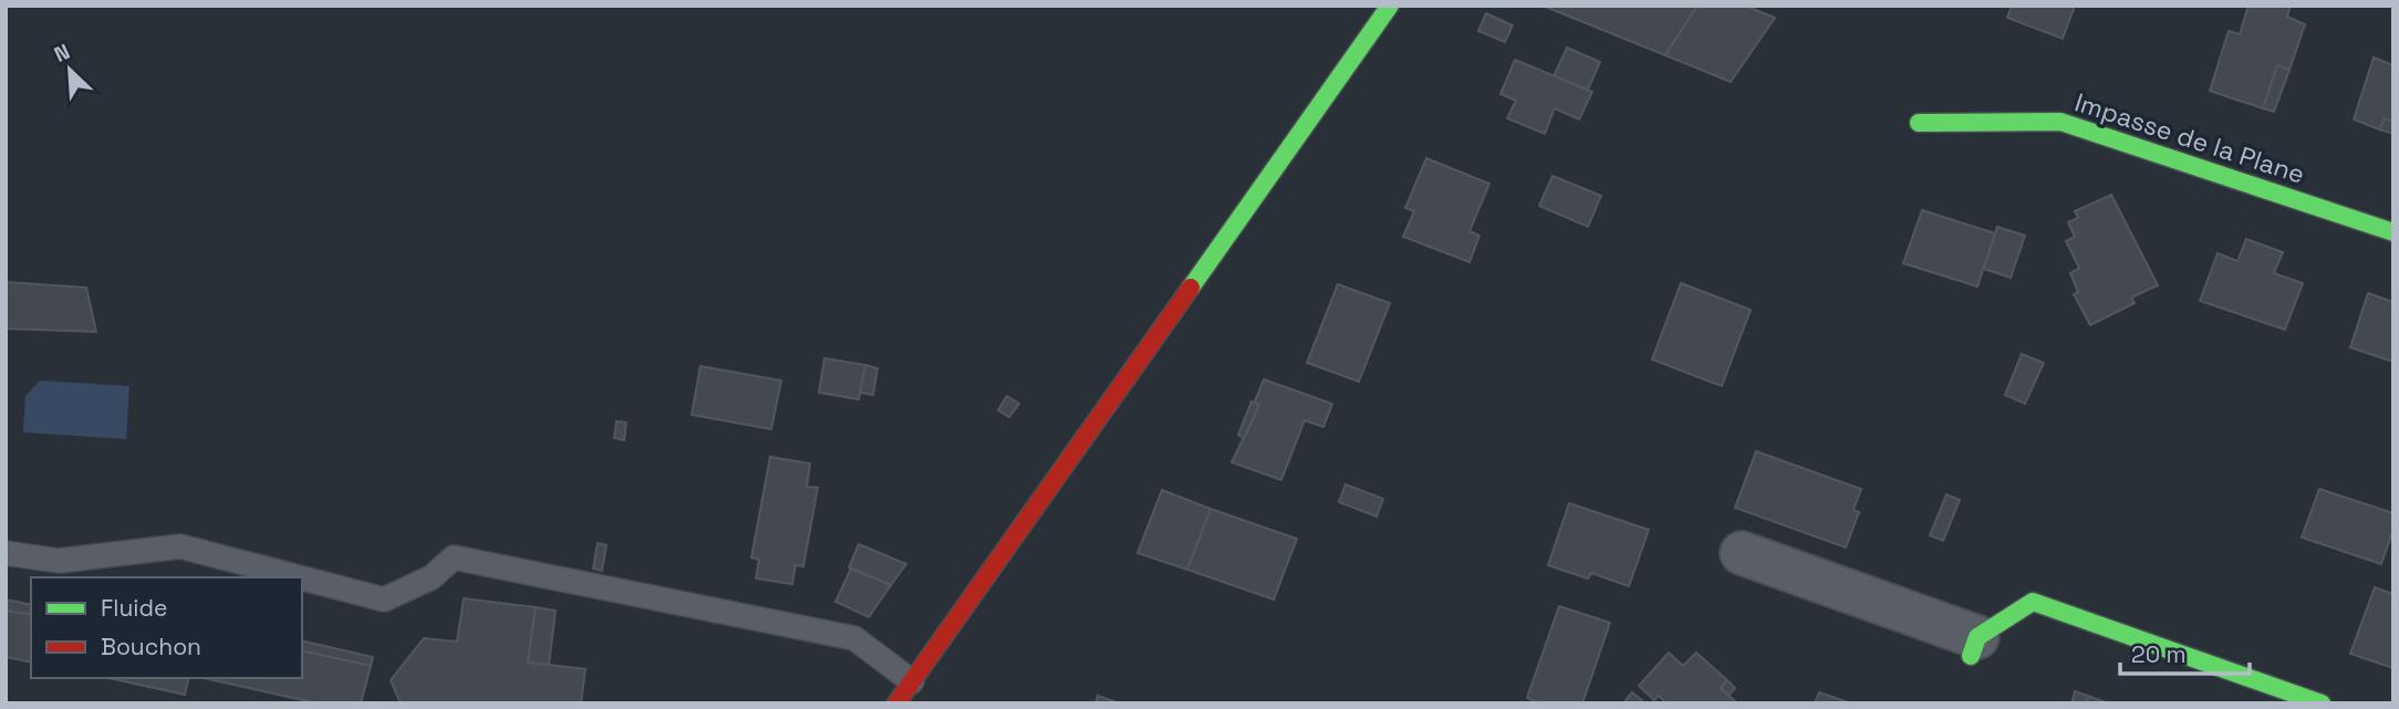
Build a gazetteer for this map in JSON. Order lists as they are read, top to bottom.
{
  "streets": {
    "street": ["Impasse de la Plane"]
  },
  "legend": ["Fluide", "Bouchon"],
  "scale_bar": "20 m",
  "north": "top left"
}
